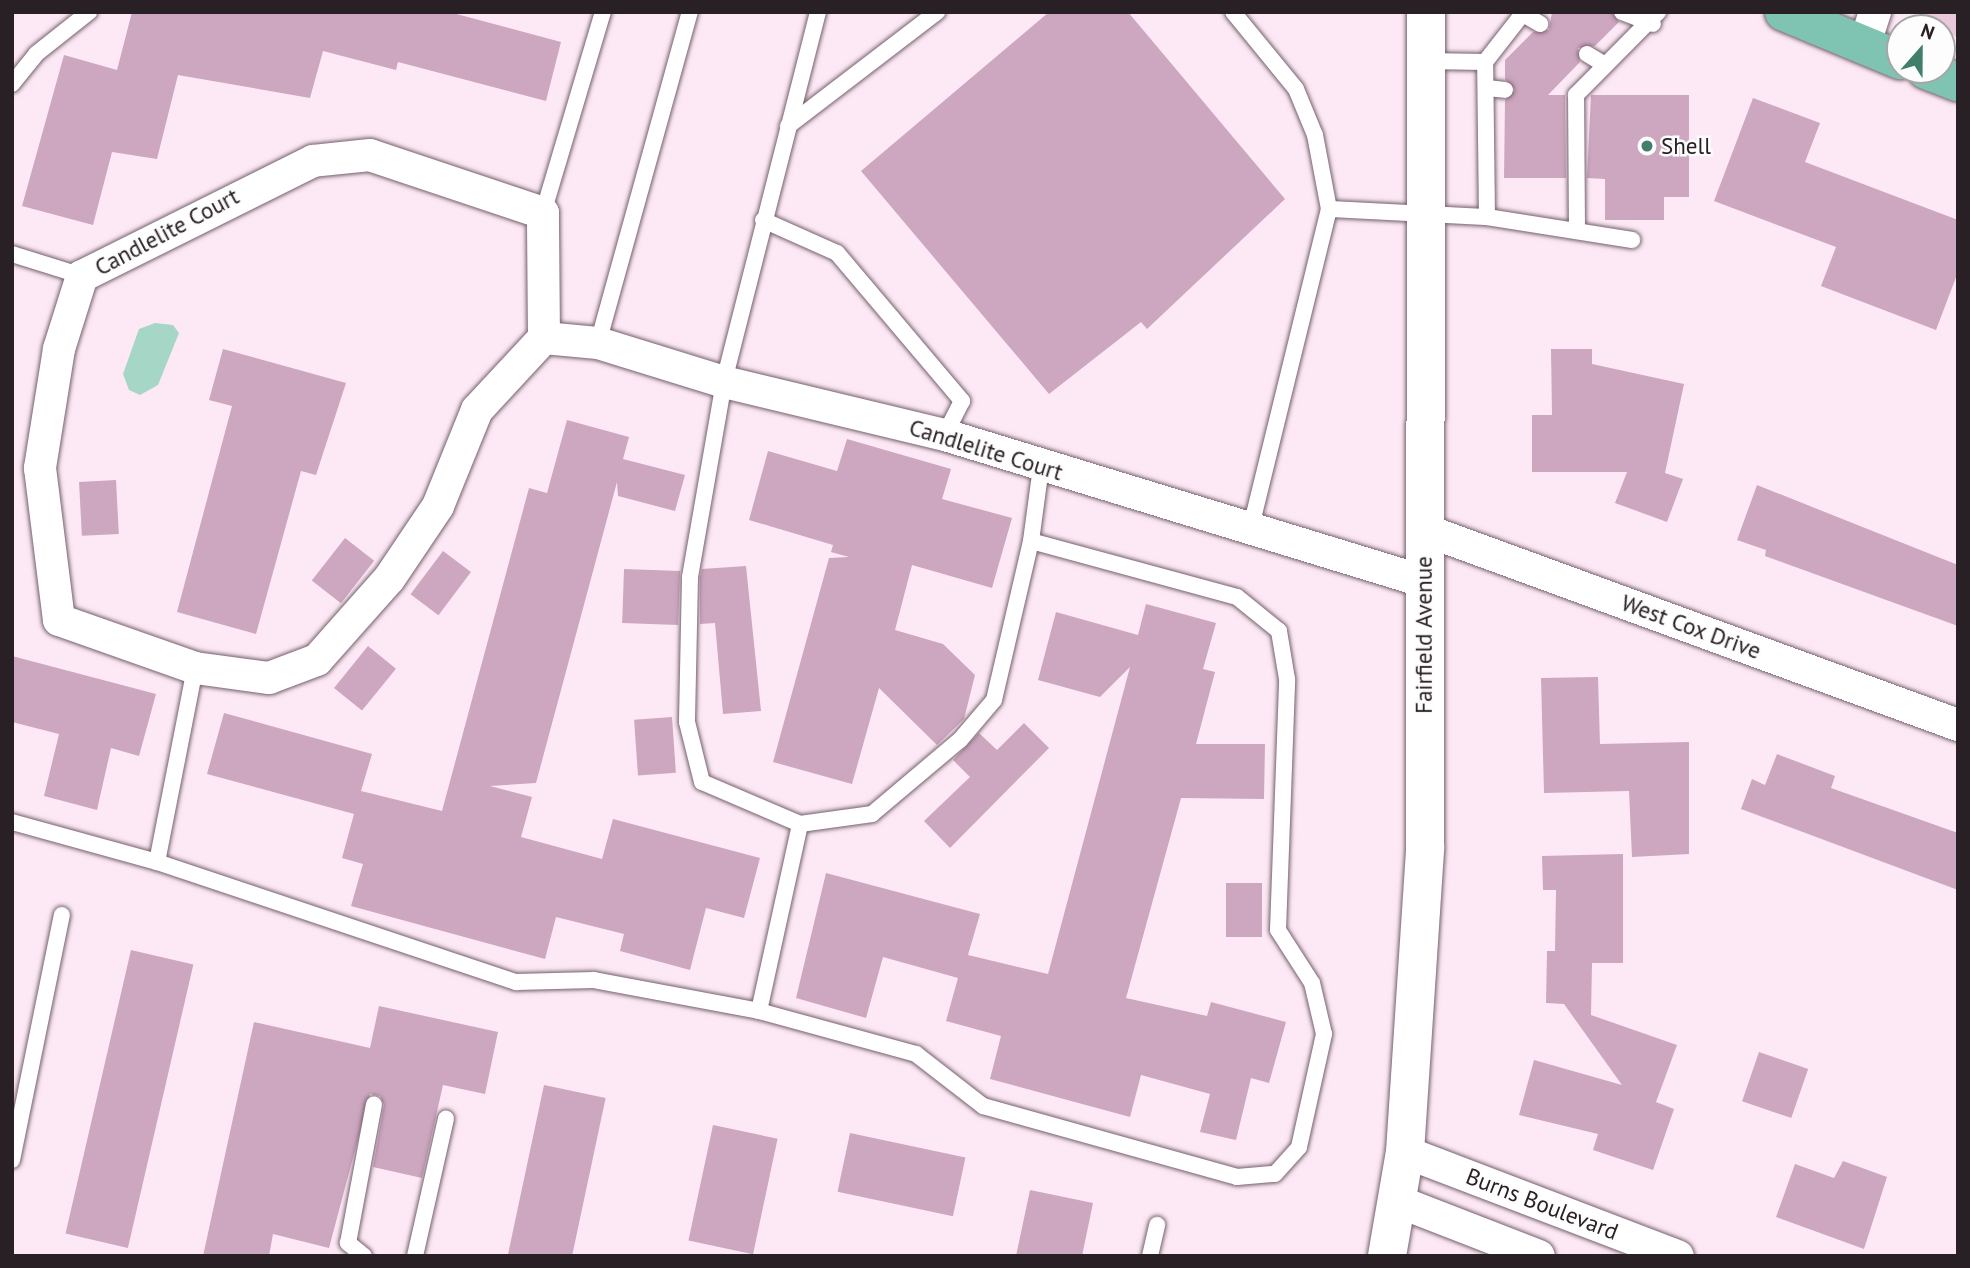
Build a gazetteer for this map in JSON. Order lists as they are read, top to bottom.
{
  "streets": {
    "main road": ["Fairfield Avenue"],
    "street": ["Candlelite Court", "West Cox Drive", "Burns Boulevard"]
  },
  "crossings": [
    ["Candlelite Court", "Fairfield Avenue"],
    ["West Cox Drive", "Fairfield Avenue"],
    ["Fairfield Avenue", "Burns Boulevard"]
  ],
  "places": ["Shell"],
  "north": "top"
}
